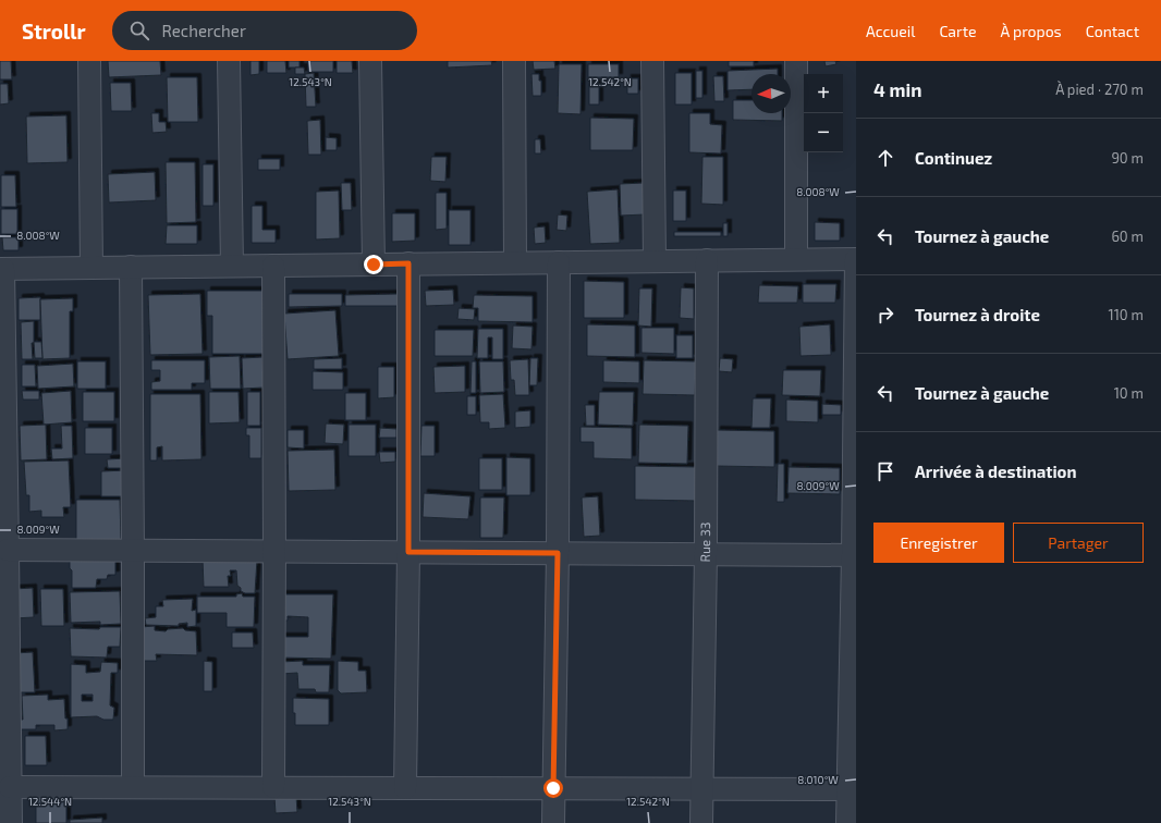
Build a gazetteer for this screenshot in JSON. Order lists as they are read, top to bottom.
{
  "streets": {
    "street": ["Rue 33"]
  },
  "north": "left",
  "page": {
    "header": "Strollr",
    "search": "Rechercher",
    "nav": [
      "Accueil",
      "Carte",
      "À propos",
      "Contact"
    ],
    "heading": ["4 min", "À pied · 270 m"],
    "map_buttons": ["+", "−"],
    "list": [
      ["Continuez", "90 m"],
      ["Tournez à gauche", "60 m"],
      ["Tournez à droite", "110 m"],
      ["Tournez à gauche", "10 m"],
      "Arrivée à destination"
    ],
    "buttons": ["Enregistrer", "Partager"]
  },
  "coordinates": [
    "12.543°N",
    "12.542°N",
    "8.008°W",
    "8.009°W",
    "8.010°W",
    "12.544°N"
  ]
}
